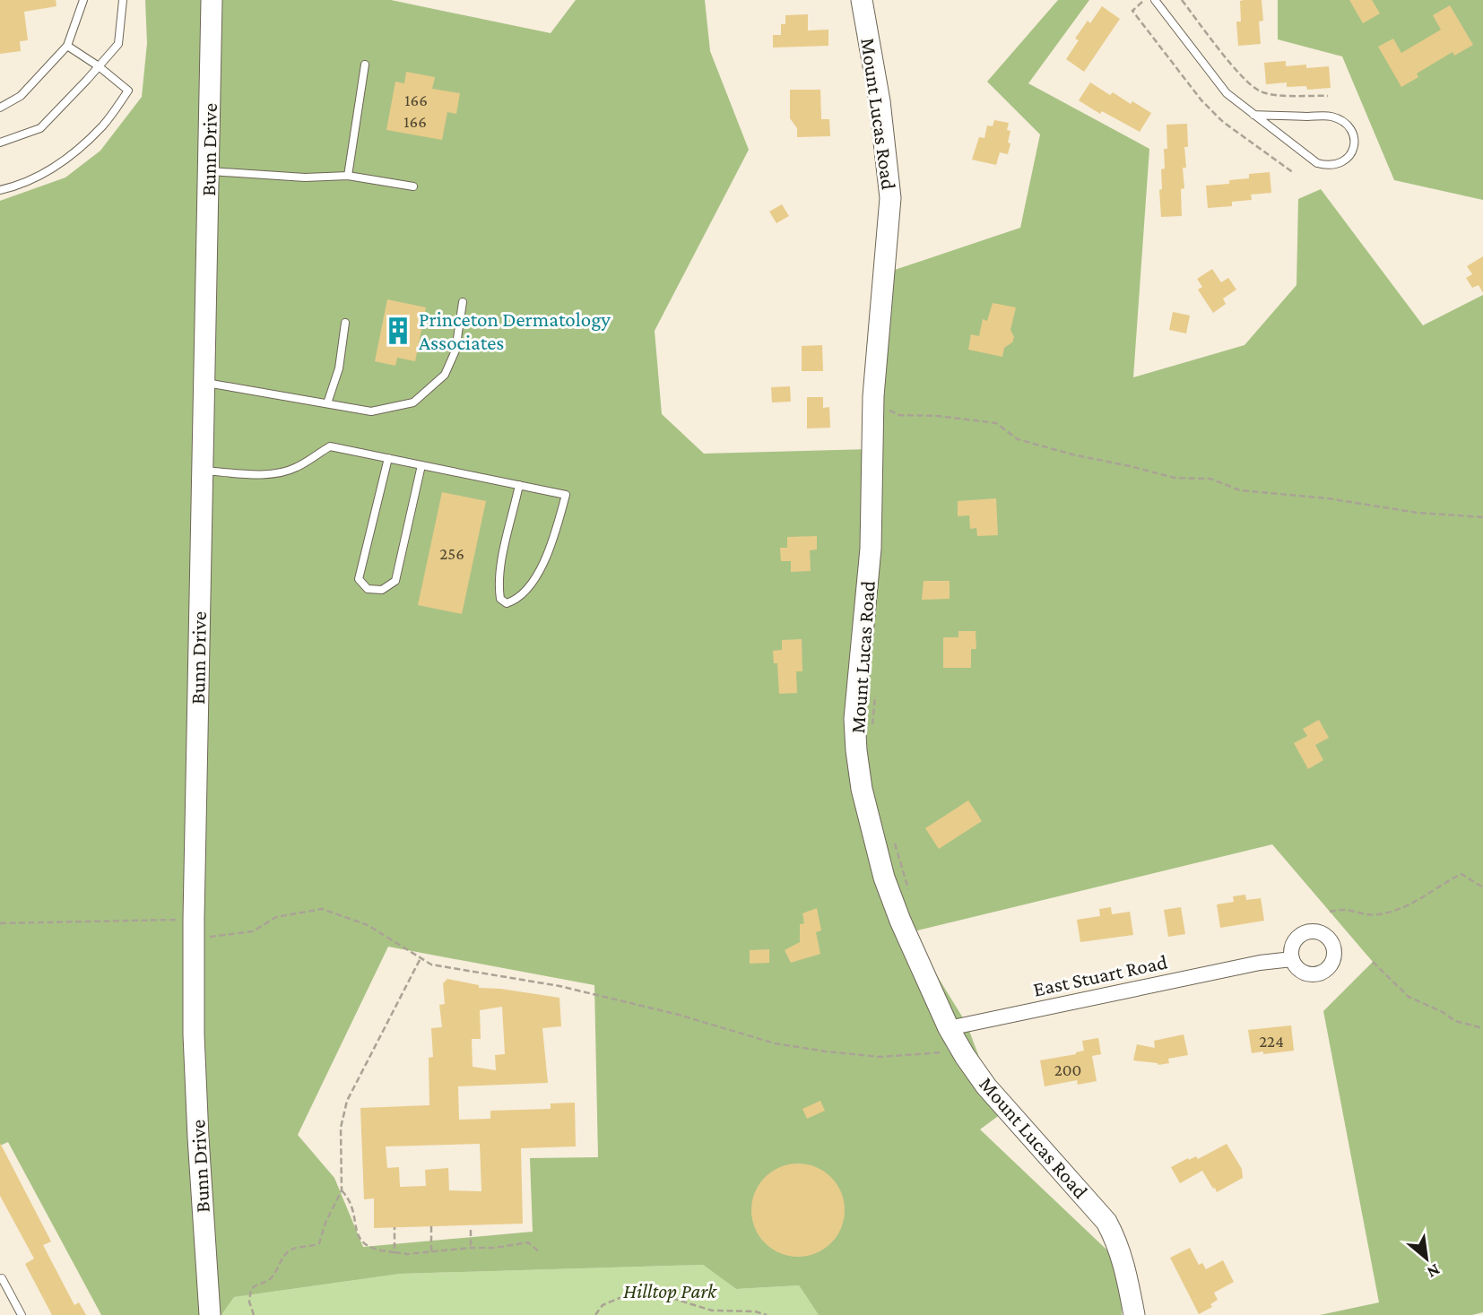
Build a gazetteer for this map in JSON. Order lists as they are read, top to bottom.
{
  "streets": {
    "street": ["Mount Lucas Road", "Bunn Drive", "East Stuart Road"]
  },
  "crossings": [
    ["Mount Lucas Road", "East Stuart Road"]
  ],
  "parks": ["Hilltop Park"],
  "places": {
    "building": ["Princeton Dermatology Associates"]
  },
  "house_numbers": [
    "166",
    "166",
    "256",
    "224",
    "200"
  ],
  "north": "bottom right"
}
